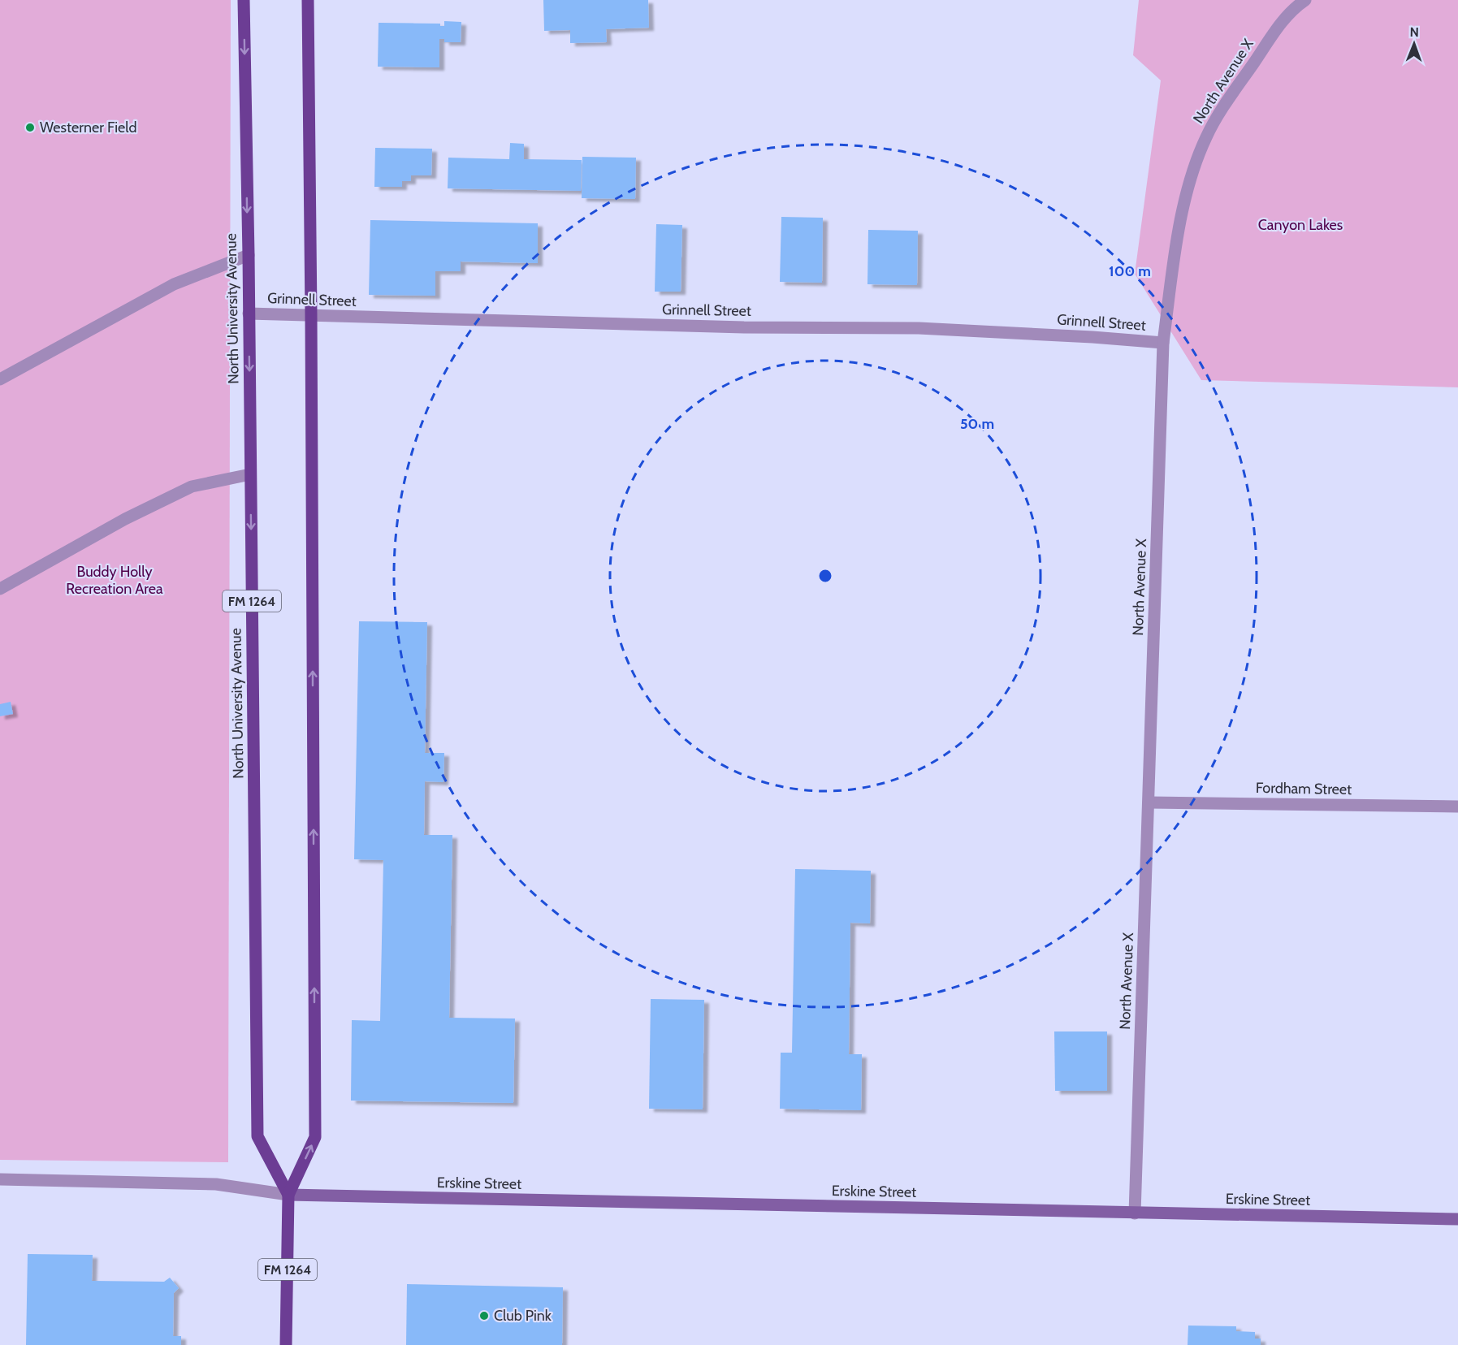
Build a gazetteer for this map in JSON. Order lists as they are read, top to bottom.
{
  "streets": {
    "main road": ["North University Avenue", "FM 1264", "Erskine Street"],
    "street": ["North Avenue X", "Grinnell Street", "Fordham Street"]
  },
  "crossings": [
    ["North Avenue X", "Grinnell Street"],
    ["North Avenue X", "Fordham Street"],
    ["North Avenue X", "Erskine Street"],
    ["Grinnell Street", "North University Avenue"],
    ["North University Avenue", "Erskine Street"]
  ],
  "parks": ["Canyon Lakes", "Buddy Holly Recreation Area"],
  "places": ["Westerner Field", "Club Pink"],
  "north": "top",
  "rings": ["100 m", "50 m"]
}
